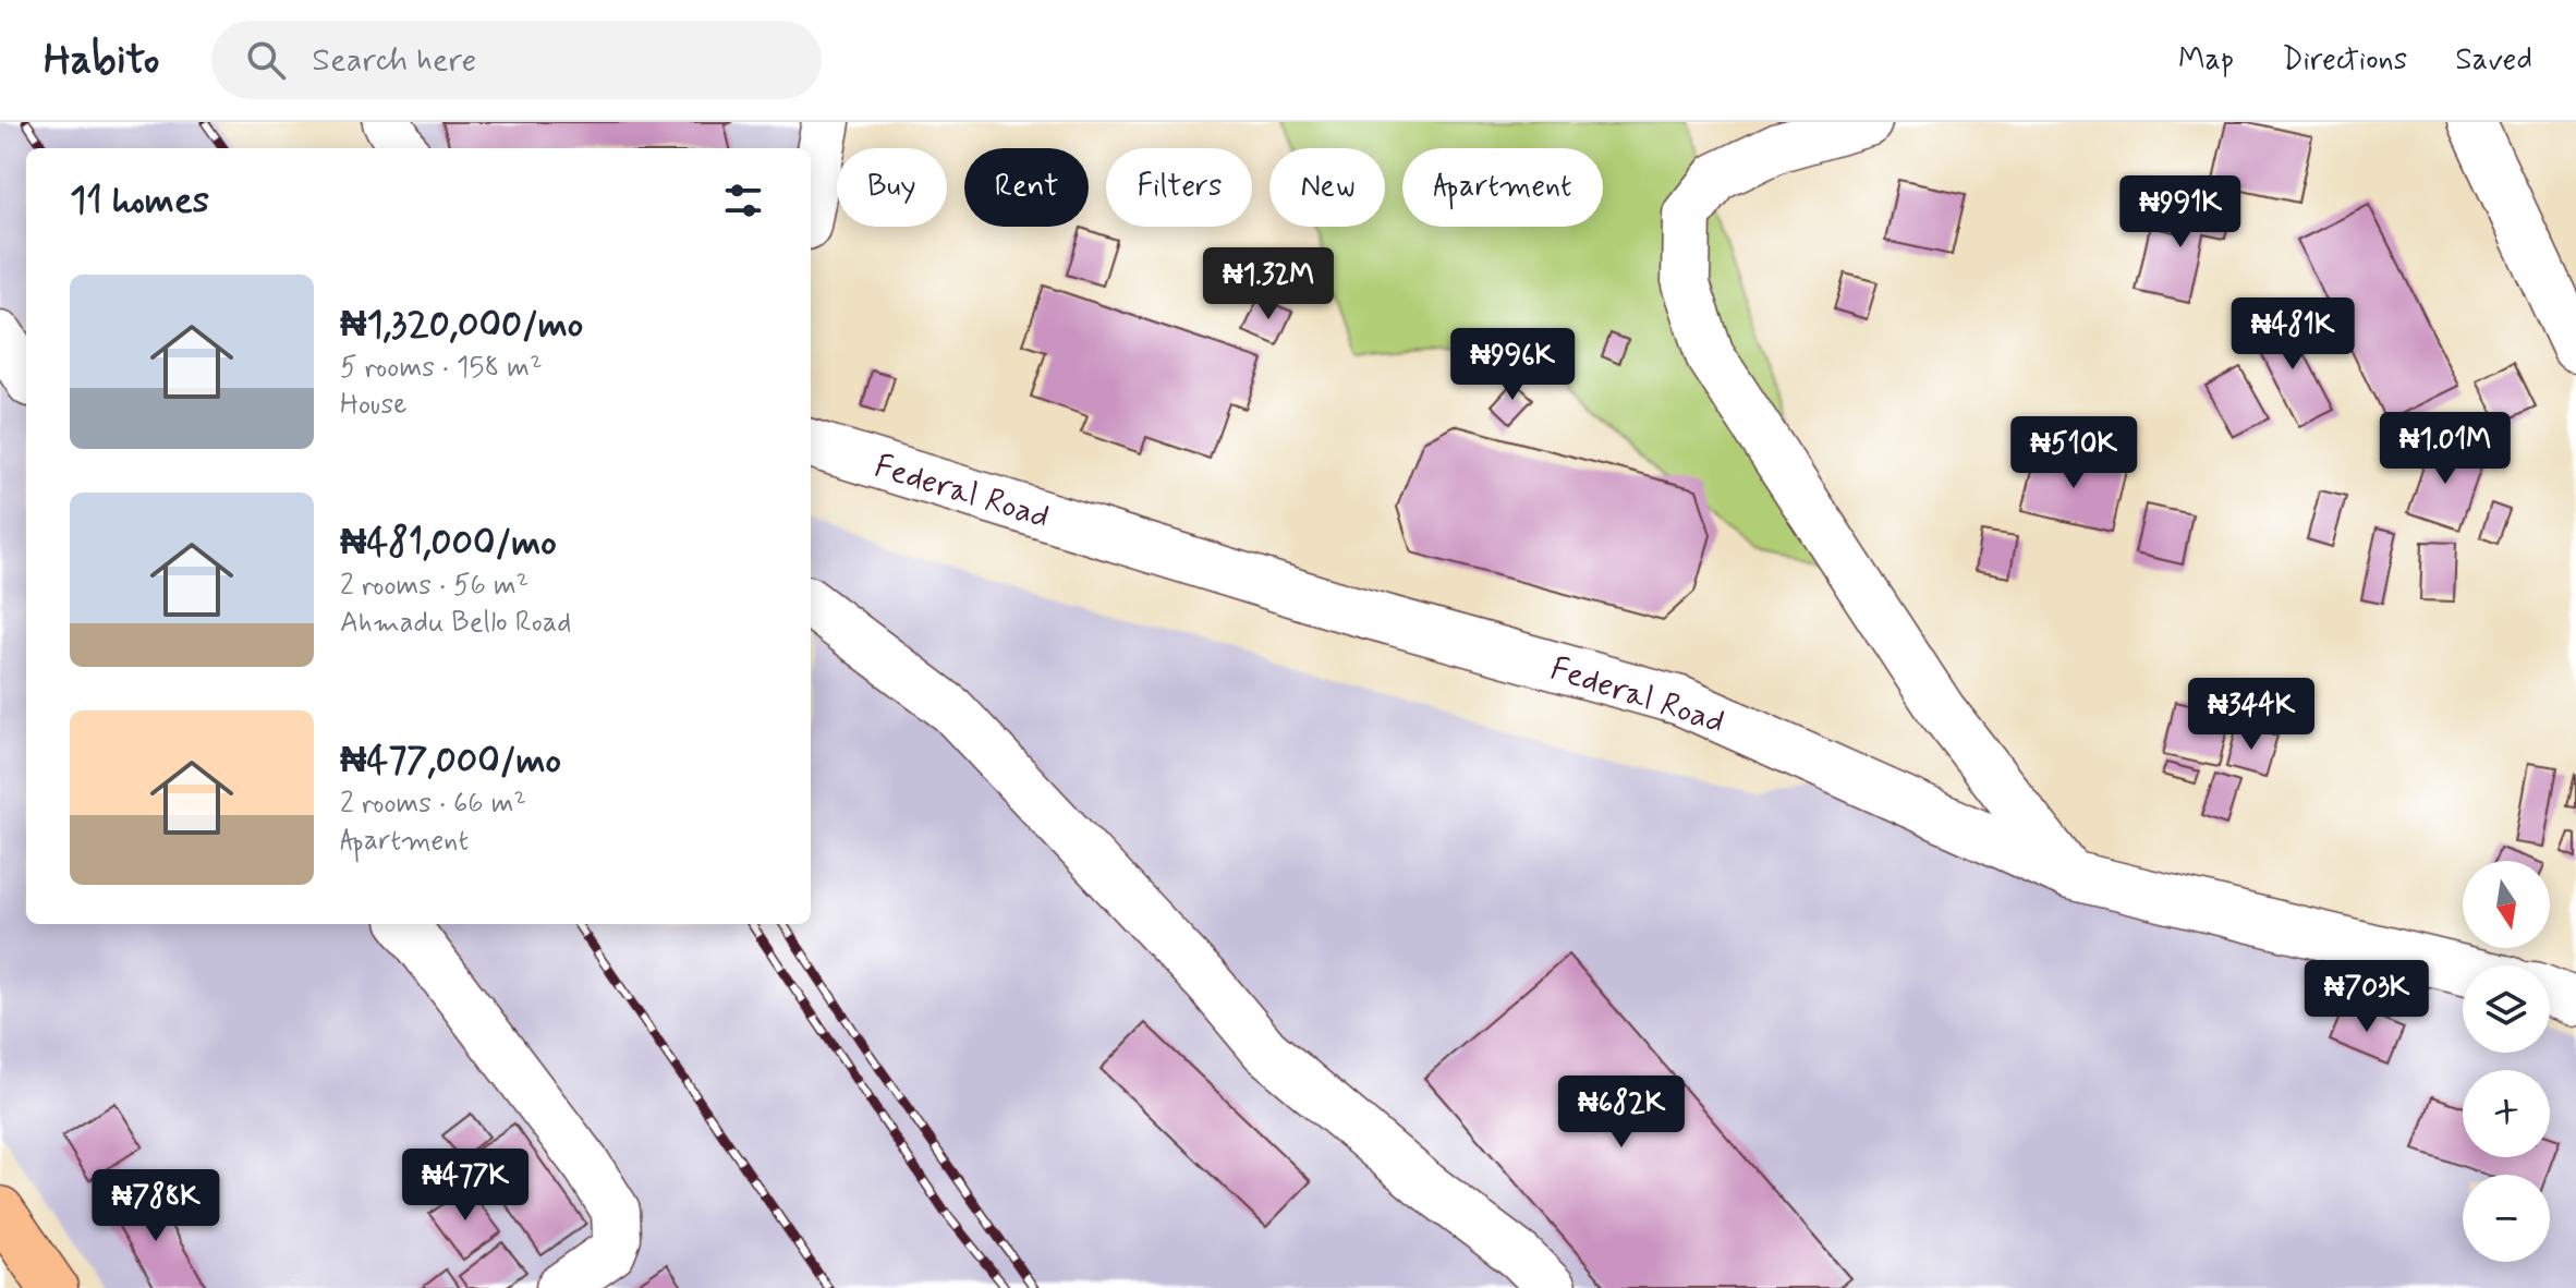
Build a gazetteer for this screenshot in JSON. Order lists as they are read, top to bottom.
{
  "streets": {
    "street": ["Federal Road"]
  },
  "north": "bottom",
  "page": {
    "header": "Habito",
    "search": "Search here",
    "nav": ["Map", "Directions", "Saved"],
    "chip": [
      "Buy",
      "Rent",
      "Filters",
      "New",
      "Apartment"
    ],
    "heading": "11 homes",
    "price": [
      "₦991K",
      "₦1.32M",
      "₦481K",
      "₦996K",
      "₦1.01M",
      "₦510K",
      "₦344K",
      "₦703K",
      "₦682K",
      "₦477K",
      "₦788K"
    ],
    "list": [
      {
        "name": "₦1,320,000/mo",
        "note": "5 rooms · 158 m² · House"
      },
      {
        "name": "₦481,000/mo",
        "note": "2 rooms · 56 m² · Ahmadu Bello Road"
      },
      {
        "name": "₦477,000/mo",
        "note": "2 rooms · 66 m² · Apartment"
      }
    ],
    "map_buttons": ["+", "−"]
  }
}
